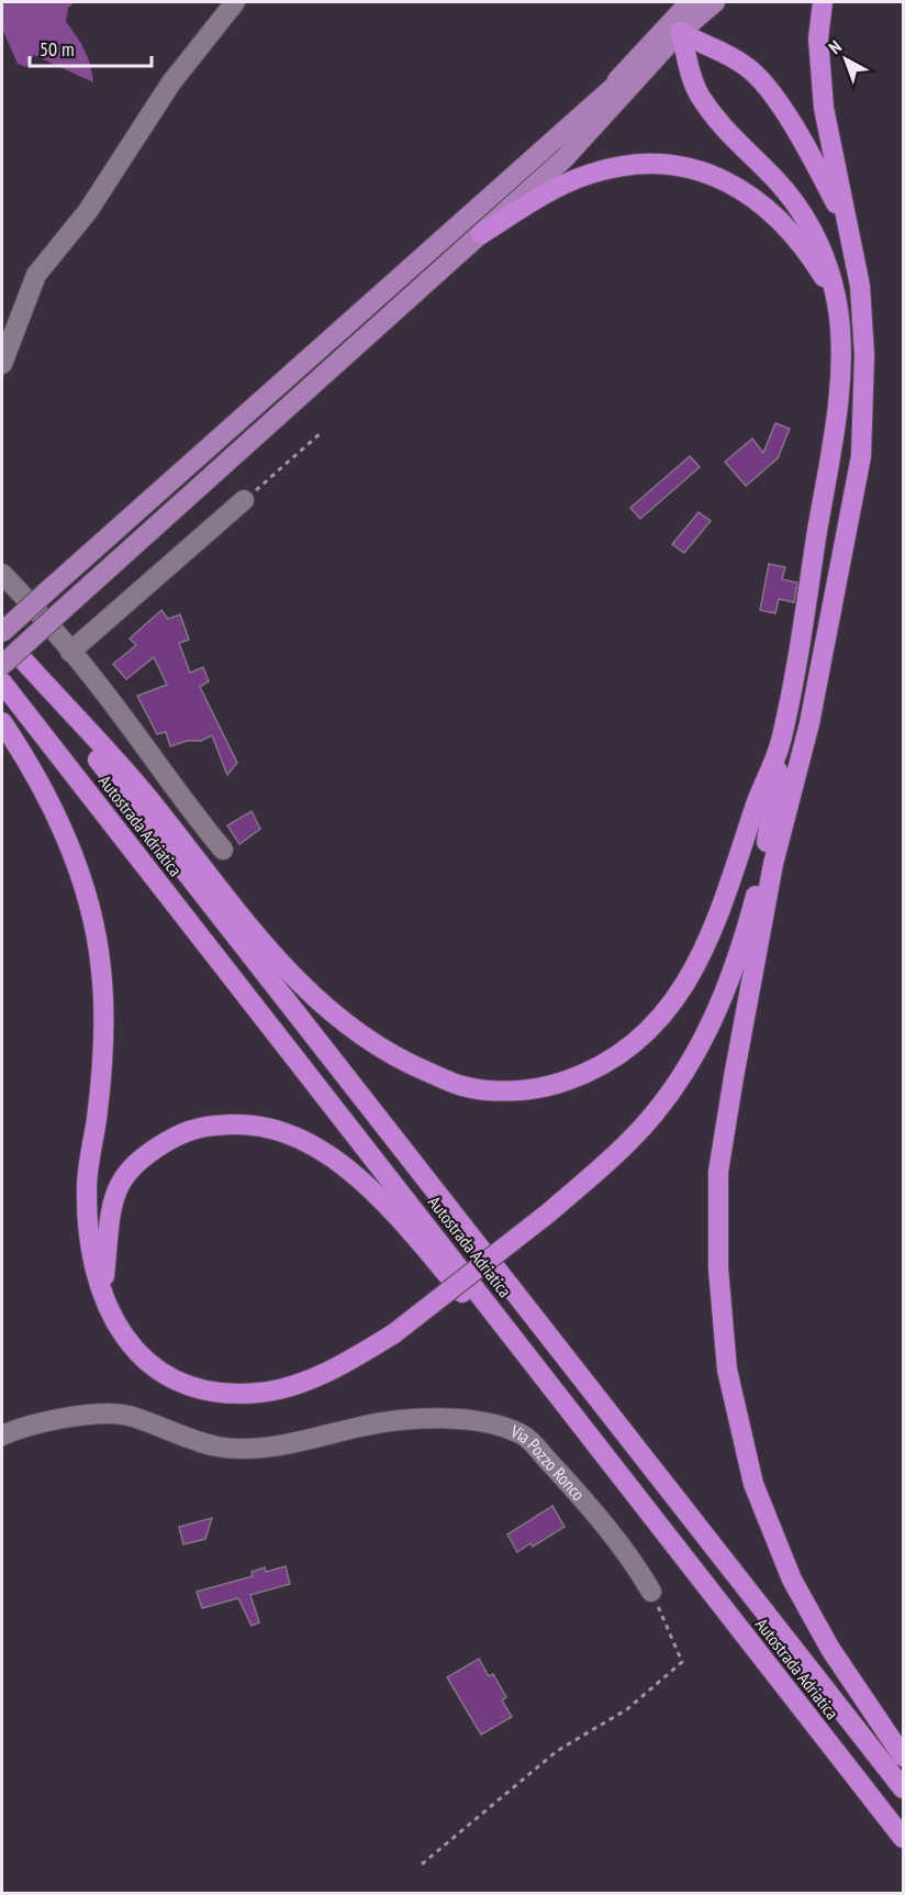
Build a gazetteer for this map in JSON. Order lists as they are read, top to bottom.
{
  "streets": {
    "highway": ["Autostrada Adriatica"],
    "street": ["Via Pozzo Ronco"]
  },
  "scale_bar": "50 m",
  "north": "top left"
}
